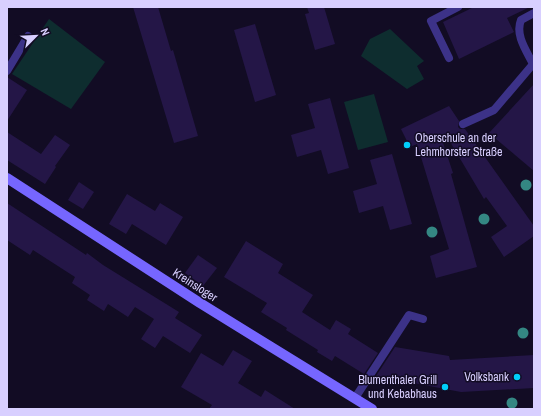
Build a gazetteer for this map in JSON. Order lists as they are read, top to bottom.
{
  "streets": {
    "main road": ["Kreinsloger"]
  },
  "places": ["Oberschule an der Lehmhorster Straße", "Volksbank", "Blumenthaler Grill und Kebabhaus"],
  "north": "top right"
}
